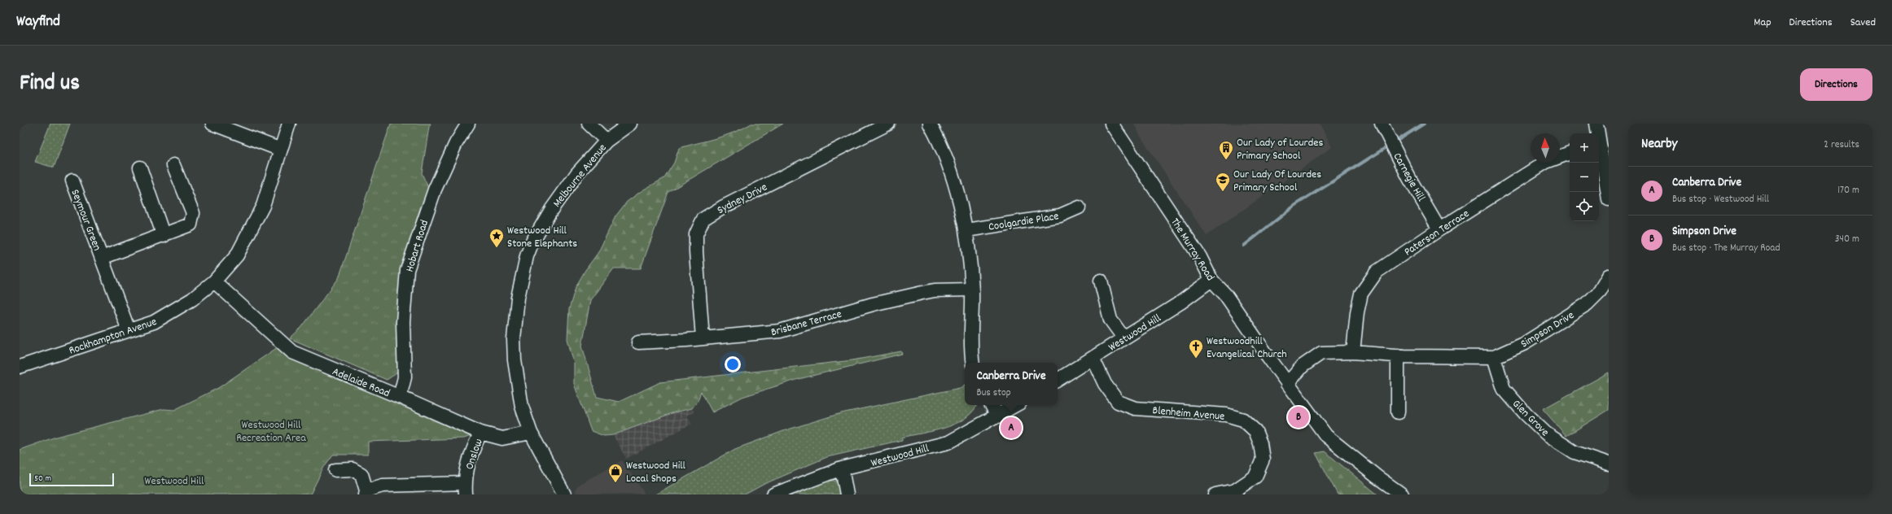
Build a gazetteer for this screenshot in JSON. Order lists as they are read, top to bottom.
{
  "streets": {
    "street": [
      "Melbourne Avenue",
      "Carnegie Hill",
      "Sydney Drive",
      "Seymour Green",
      "Coolgardie Place",
      "Paterson Terrace",
      "Hobart Road",
      "The Murray Road",
      "Brisbane Terrace",
      "Simpson Drive",
      "Westwood Hill",
      "Rockhampton Avenue",
      "Adelaide Road",
      "Blenheim Avenue",
      "Glen Grove",
      "Onslow"
    ]
  },
  "crossings": [
    ["Melbourne Avenue", "Adelaide Road"],
    ["Carnegie Hill", "Paterson Terrace"],
    ["Sydney Drive", "Brisbane Terrace"],
    ["Seymour Green", "Rockhampton Avenue"],
    ["Paterson Terrace", "Simpson Drive"],
    ["Hobart Road", "Adelaide Road"],
    ["The Murray Road", "Simpson Drive"],
    ["The Murray Road", "Westwood Hill"],
    ["Simpson Drive", "Glen Grove"],
    ["Westwood Hill", "Blenheim Avenue"],
    ["Rockhampton Avenue", "Adelaide Road"],
    ["Adelaide Road", "Onslow"]
  ],
  "parks": ["Westwood Hill Recreation Area", "Westwood Hill"],
  "places": {
    "building": ["Our Lady of Lourdes Primary School"],
    "school or university": ["Our Lady Of Lourdes Primary School"],
    "place": ["Westwood Hill Stone Elephants"],
    "church": ["Westwoodhill Evangelical Church"],
    "shop": ["Westwood Hill Local Shops"]
  },
  "scale_bar": "50 m",
  "north": "top",
  "page": {
    "header": "Wayfind",
    "nav": ["Map", "Directions", "Saved"],
    "title": "Find us",
    "buttons": "Directions",
    "heading": ["Nearby", "2 results"],
    "map_buttons": ["+", "−"],
    "list": [
      {
        "mark": "A",
        "name": "Canberra Drive",
        "note": "Bus stop · Westwood Hill",
        "value": "170 m"
      },
      {
        "mark": "B",
        "name": "Simpson Drive",
        "note": "Bus stop · The Murray Road",
        "value": "340 m"
      }
    ],
    "popup": ["Canberra Drive", "Bus stop"],
    "pins": ["B", "A"],
    "scale": "50 m"
  }
}
